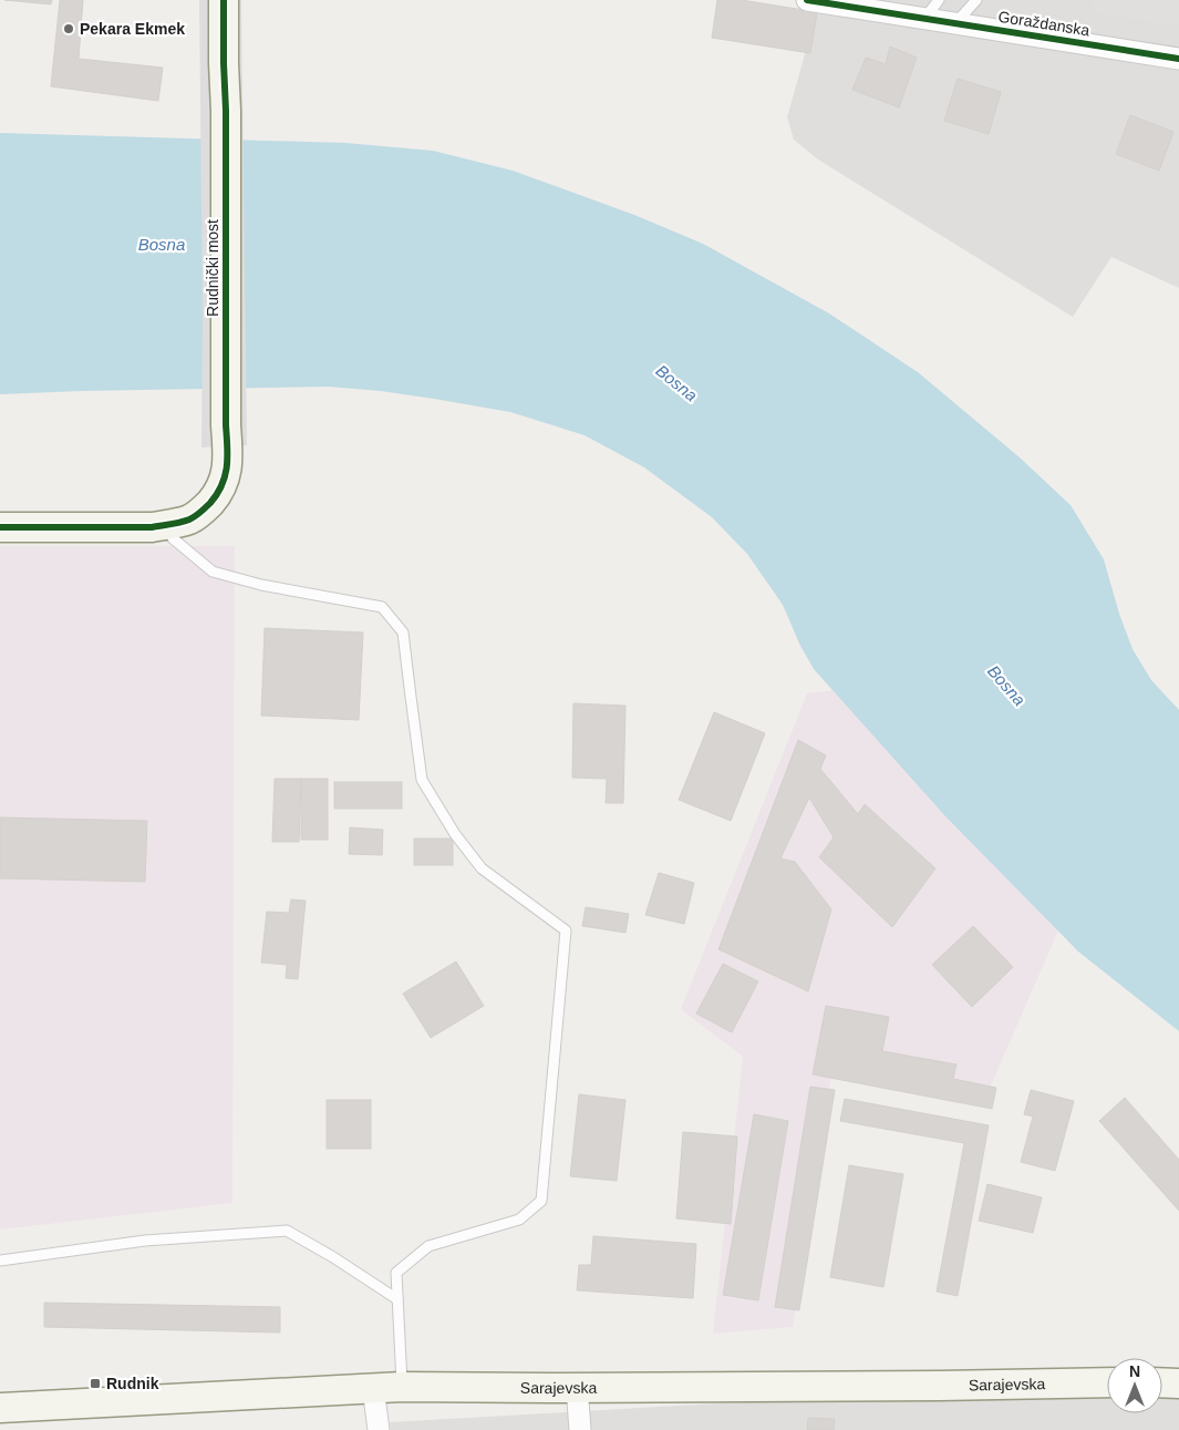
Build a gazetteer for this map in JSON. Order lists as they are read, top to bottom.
{
  "streets": {
    "main road": ["Rudnički most", "Sarajevska"],
    "street": ["Goraždanska"]
  },
  "water": ["Bosna"],
  "places": {
    "other": ["Pekara Ekmek"],
    "transit": ["Rudnik"]
  },
  "north": "top"
}
